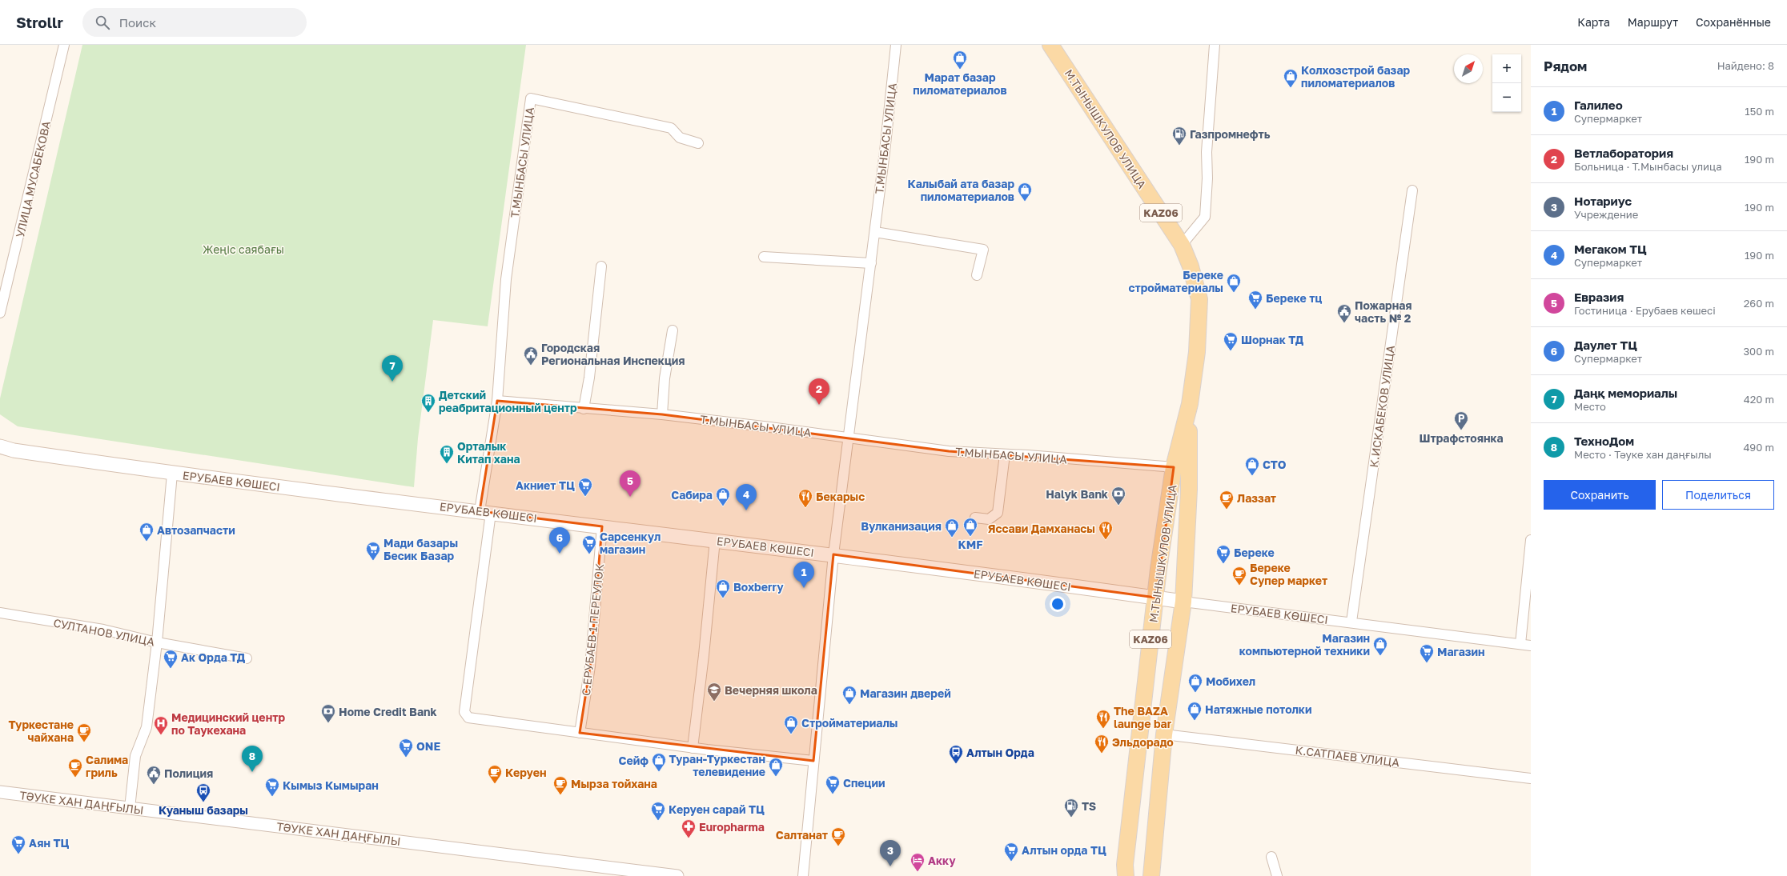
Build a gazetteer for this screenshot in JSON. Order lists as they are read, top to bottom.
{
  "streets": {
    "main road": ["М.ТЫНЫШКУЛОВ УЛИЦА", "KАZ06", "ЕРУБАЕВ КӨШЕСІ"],
    "street": [
      "Т.МЫНБАСЫ УЛИЦА",
      "УЛИЦА МУСАБЕКОВА",
      "К.ИСКАБЕКОВ УЛИЦА",
      "С.ЕРУБАЕВ 1 ПЕРЕУЛОК",
      "СУЛТАНОВ УЛИЦА",
      "К.САТПАЕВ УЛИЦА",
      "ТӘУКЕ ХАН ДАҢҒЫЛЫ"
    ]
  },
  "crossings": [
    ["М.ТЫНЫШКУЛОВ УЛИЦА", "Т.МЫНБАСЫ УЛИЦА"],
    ["М.ТЫНЫШКУЛОВ УЛИЦА", "ЕРУБАЕВ КӨШЕСІ"],
    ["М.ТЫНЫШКУЛОВ УЛИЦА", "К.САТПАЕВ УЛИЦА"],
    ["Т.МЫНБАСЫ УЛИЦА", "ЕРУБАЕВ КӨШЕСІ"],
    ["Т.МЫНБАСЫ УЛИЦА", "С.ЕРУБАЕВ 1 ПЕРЕУЛОК"],
    ["К.ИСКАБЕКОВ УЛИЦА", "ЕРУБАЕВ КӨШЕСІ"],
    ["ЕРУБАЕВ КӨШЕСІ", "С.ЕРУБАЕВ 1 ПЕРЕУЛОК"]
  ],
  "parks": ["Жеңіс саябағы"],
  "places": {
    "shop": [
      "Марат базар пиломатериалов",
      "Колхозстрой базар пиломатериалов",
      "Калыбай ата базар пиломатериалов",
      "Береке стройматериалы",
      "СТО",
      "Сабира",
      "KMF",
      "Вулканизация",
      "Автозапчасти",
      "Boxberry",
      "Магазин компьютерной техники",
      "Мобихел",
      "Магазин дверей",
      "Натяжные потолки",
      "Стройматериалы",
      "Сейф",
      "Туран-Туркестан телевидение"
    ],
    "fuel station": ["Газпромнефть", "TS"],
    "supermarket": [
      "Береке тц",
      "Шорнак ТД",
      "Акниет ТЦ",
      "Сарсенкул магазин",
      "Мади базары Бесик Базар",
      "Береке",
      "Магазин",
      "Ак Орда ТД",
      "ONE",
      "Специи",
      "Кымыз Кымыран",
      "Керуен сарай ТЦ",
      "Аян ТЦ",
      "Алтын орда ТЦ"
    ],
    "public building": ["Пожарная часть № 2", "Городская Региональная Инспекция", "Полиция"],
    "building": ["Детский реабритационный центр", "Орталык Китап хана"],
    "parking": ["Штрафстоянка"],
    "bank": ["Halyk Bank", "Home Credit Bank"],
    "restaurant": [
      "Бекарыс",
      "Яссави Дамханасы",
      "The BAZA launge bar",
      "Эльдорадо"
    ],
    "cafe": [
      "Лаззат",
      "Береке Супер маркет",
      "Туркестане чайхана",
      "Салима гриль",
      "Керуен",
      "Мырза тойхана",
      "Салтанат"
    ],
    "school or university": ["Вечерняя школа"],
    "hospital": ["Медицинский центр по Таукехана"],
    "bus stop": ["Алтын Орда", "Куаныш базары"],
    "pharmacy": ["Europharma"],
    "hotel": ["Акку"]
  },
  "north": "top right",
  "page": {
    "header": "Strollr",
    "search": "Поиск",
    "nav": ["Карта", "Маршрут", "Сохранённые"],
    "heading": ["Рядом", "Найдено: 8"],
    "map_buttons": ["+", "−"],
    "list": [
      {
        "mark": "1",
        "name": "Галилео",
        "note": "Супермаркет",
        "value": "150 m"
      },
      {
        "mark": "2",
        "name": "Ветлаборатория",
        "note": "Больница · Т.Мынбасы улица",
        "value": "190 m"
      },
      {
        "mark": "3",
        "name": "Нотариус",
        "note": "Учреждение",
        "value": "190 m"
      },
      {
        "mark": "4",
        "name": "Мегаком ТЦ",
        "note": "Супермаркет",
        "value": "190 m"
      },
      {
        "mark": "5",
        "name": "Евразия",
        "note": "Гостиница · Ерубаев көшесі",
        "value": "260 m"
      },
      {
        "mark": "6",
        "name": "Даулет ТЦ",
        "note": "Супермаркет",
        "value": "300 m"
      },
      {
        "mark": "7",
        "name": "Даңқ мемориалы",
        "note": "Место",
        "value": "420 m"
      },
      {
        "mark": "8",
        "name": "ТехноДом",
        "note": "Место · Тәуке хан даңғылы",
        "value": "490 m"
      }
    ],
    "pins": [
      "7",
      "2",
      "5",
      "4",
      "6",
      "1",
      "8",
      "3"
    ],
    "buttons": ["Сохранить", "Поделиться"]
  }
}
